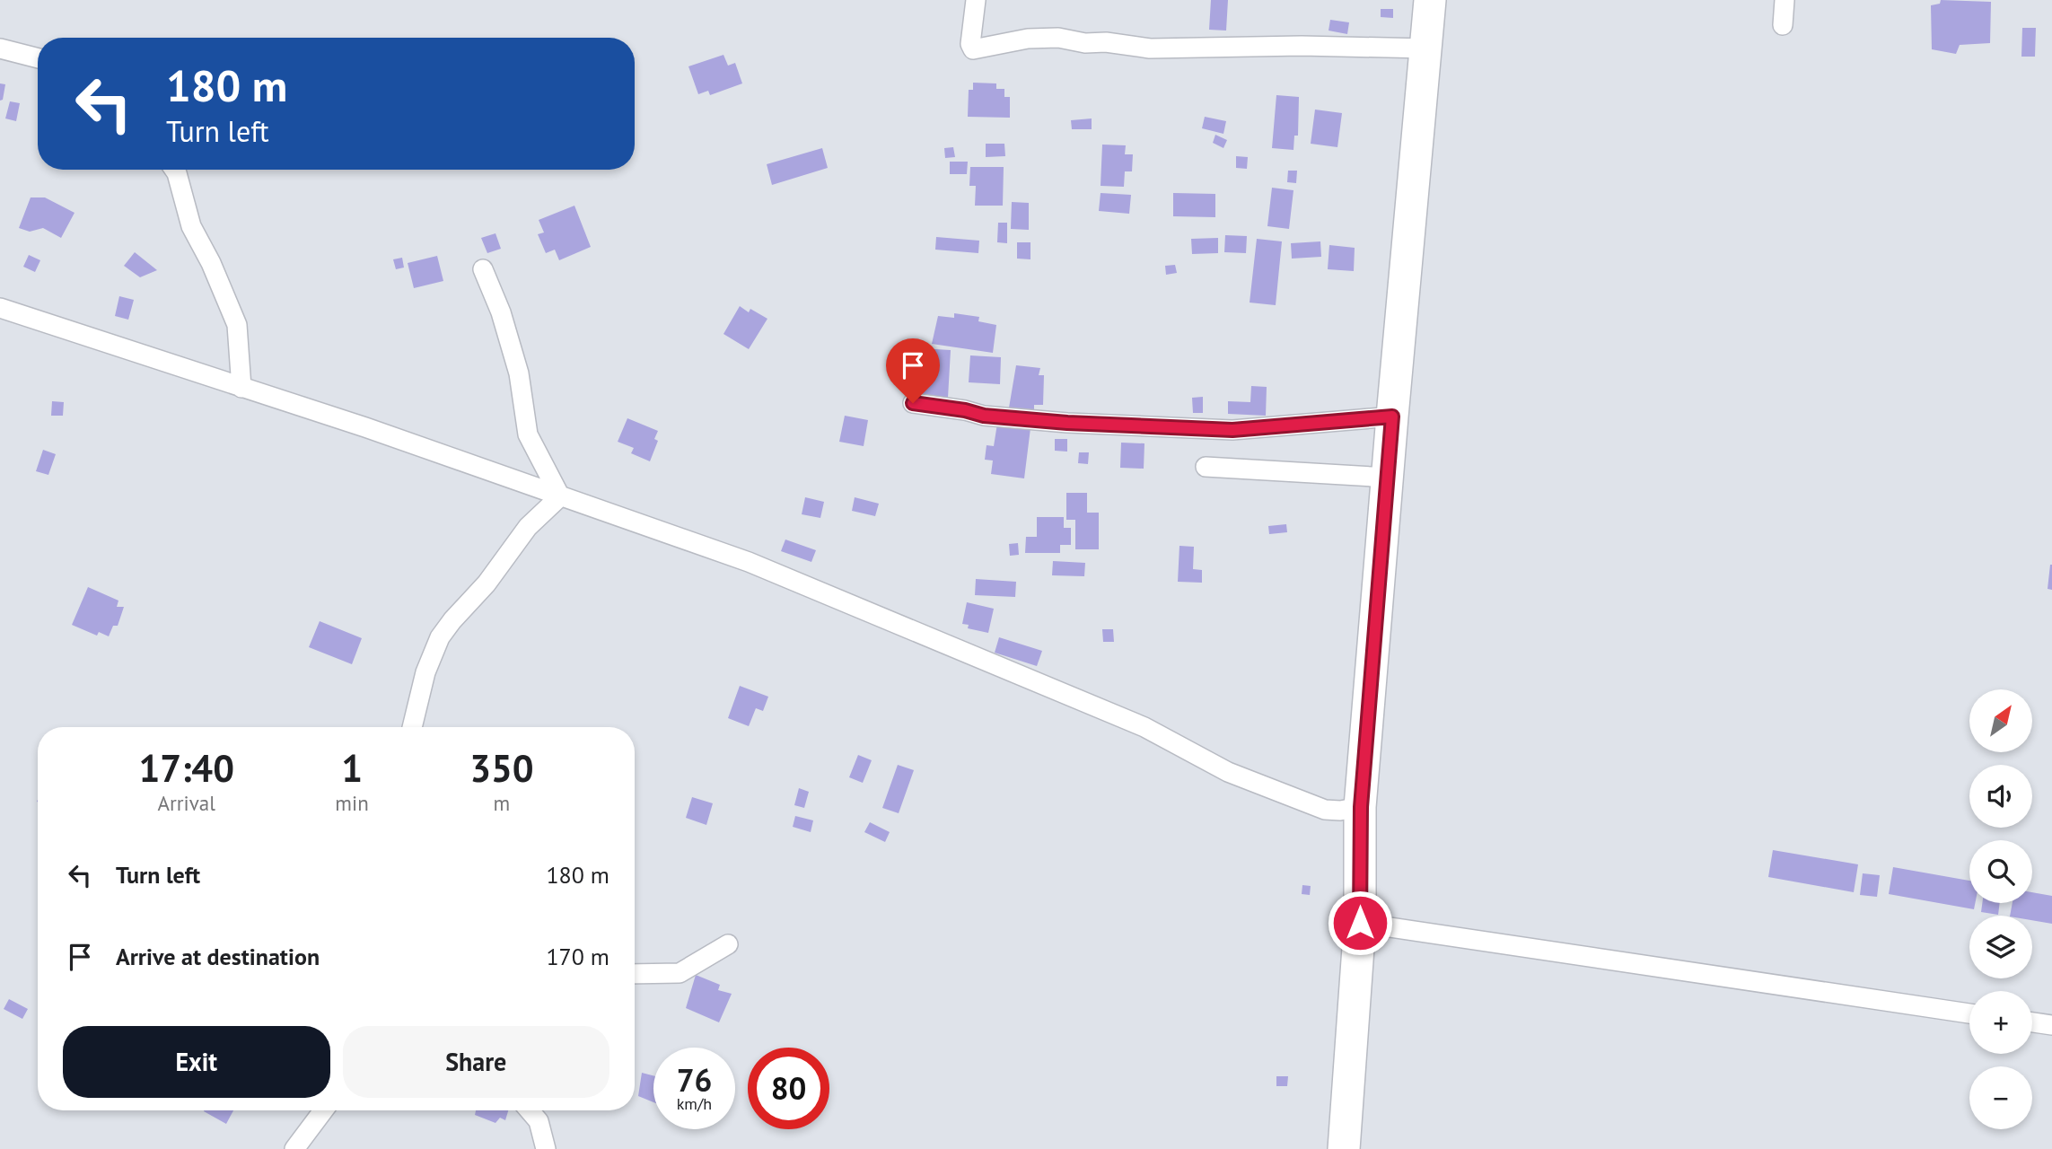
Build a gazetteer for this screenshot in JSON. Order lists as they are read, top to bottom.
{
  "north": "top right",
  "page": {
    "turn": ["180 m", "Turn left"],
    "map_buttons": ["+", "−"],
    "eta": [
      "17:40",
      "Arrival",
      "1",
      "min",
      "350",
      "m"
    ],
    "list": [
      {
        "name": "Turn left",
        "value": "180 m"
      },
      {
        "name": "Arrive at destination",
        "value": "170 m"
      }
    ],
    "buttons": ["Exit", "Share"],
    "speed": "76 km/h",
    "limit": "80"
  }
}
